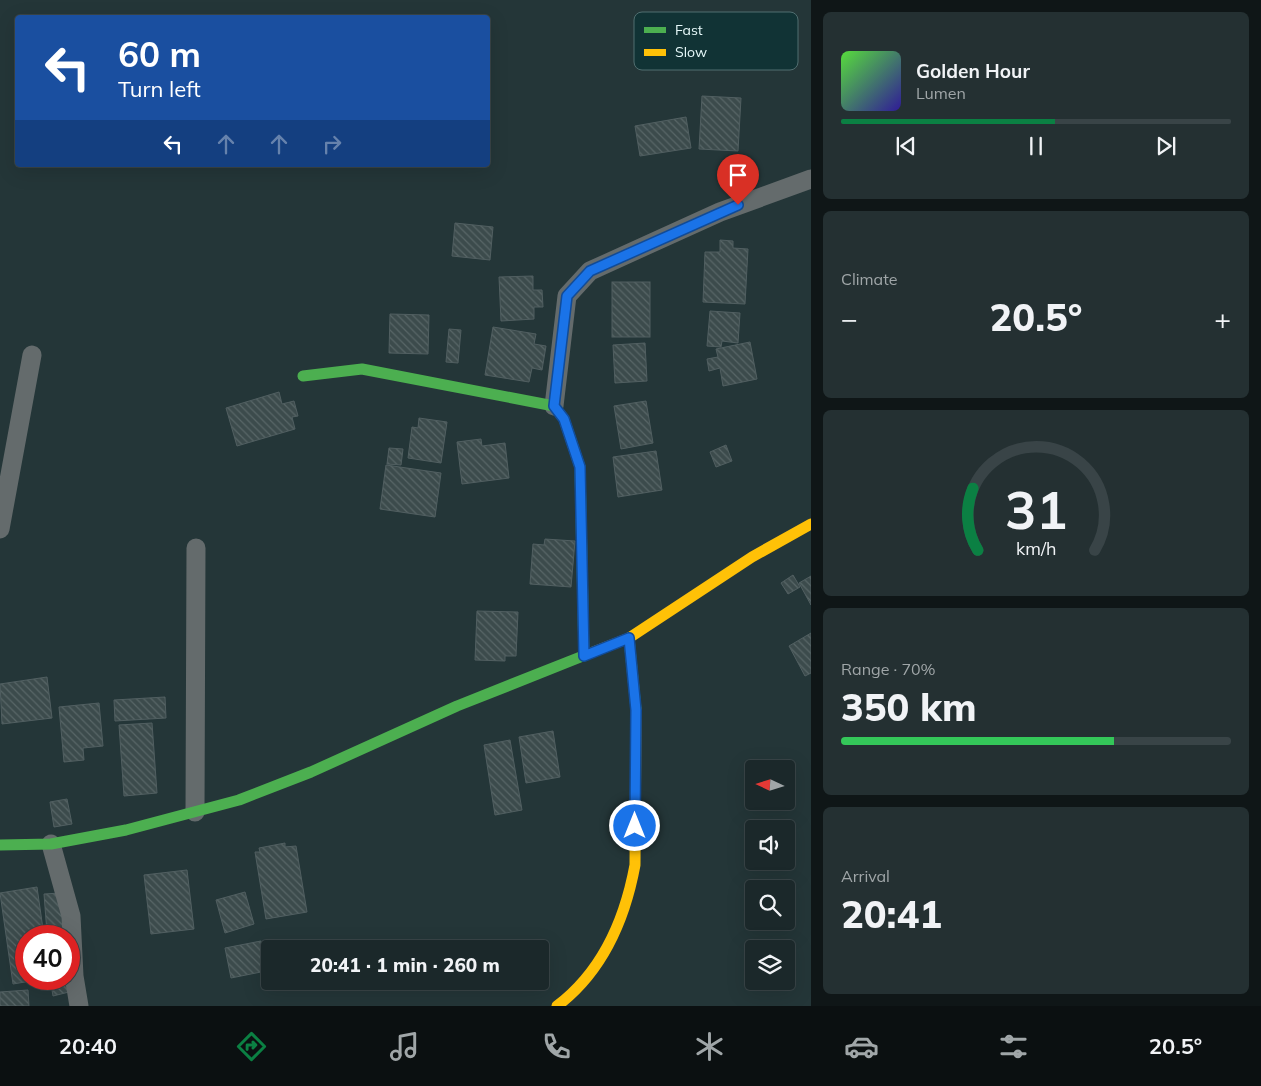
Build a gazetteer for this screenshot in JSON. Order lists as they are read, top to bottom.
{
  "legend": ["Fast", "Slow"],
  "north": "left",
  "page": {
    "turn": ["60 m", "Turn left"],
    "song": ["Golden Hour", "Lumen"],
    "tile": [
      "Climate",
      ["Range · 70%", "350 km"],
      ["Arrival", "20:41"]
    ],
    "heat": ["−", "20.5°", "+"],
    "limit": "40",
    "trip": "20:41 · 1 min · 260 m",
    "tabs": ["20:40", "20.5°"],
    "gauge": ["31", "km/h"]
  }
}
